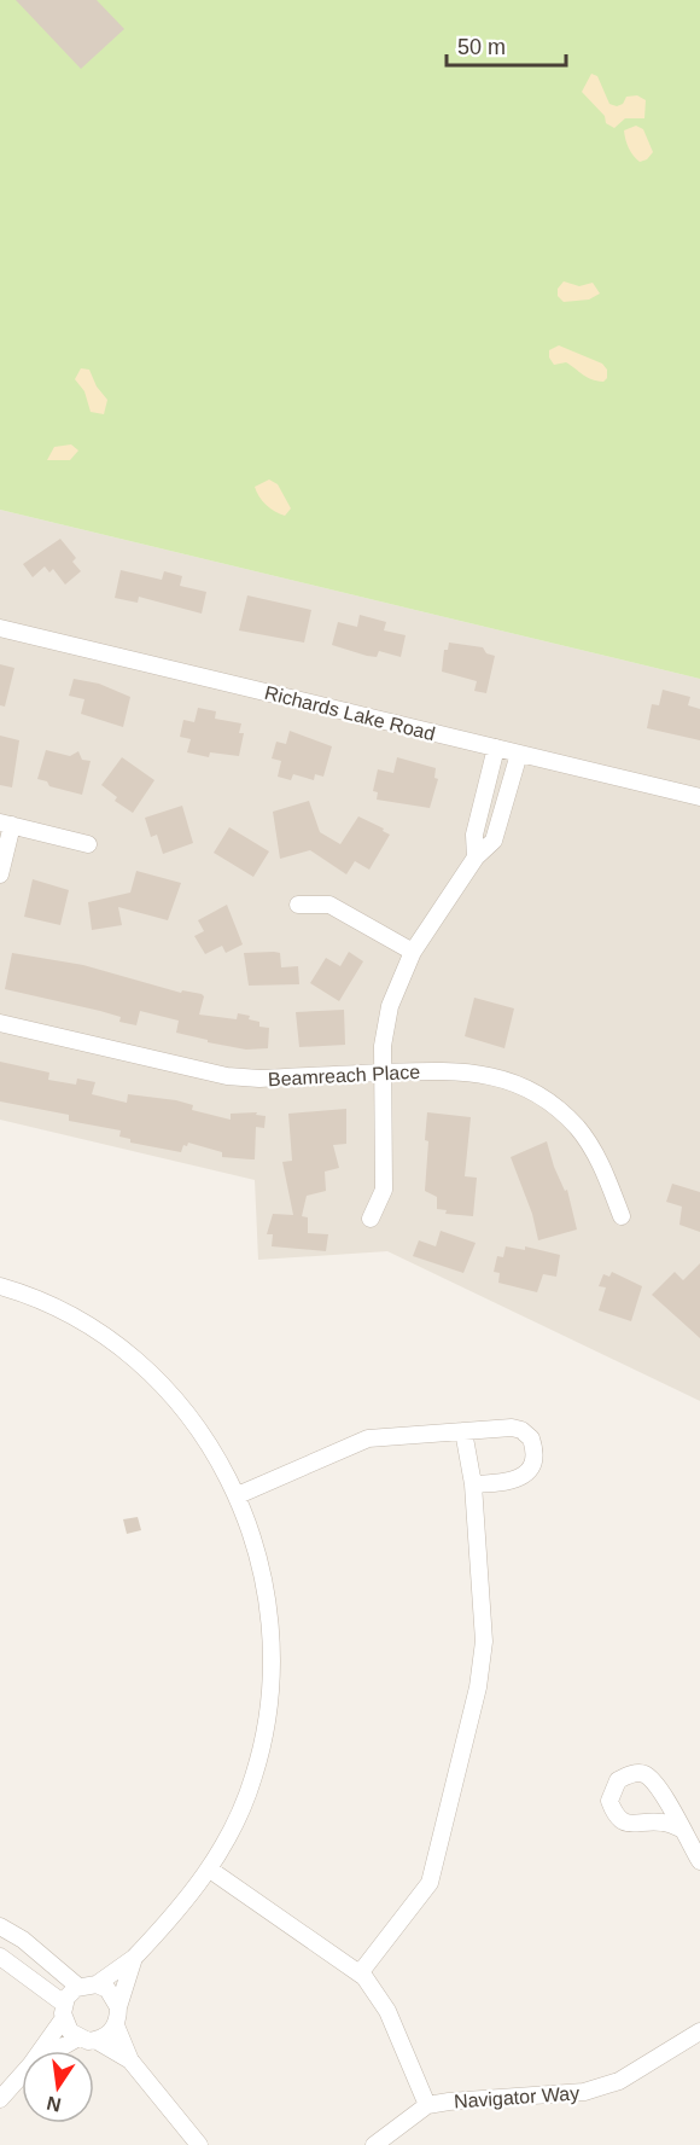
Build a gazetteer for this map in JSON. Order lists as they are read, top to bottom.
{
  "streets": {
    "street": ["Richards Lake Road", "Beamreach Place", "Navigator Way"]
  },
  "scale_bar": "50 m",
  "north": "bottom"
}
